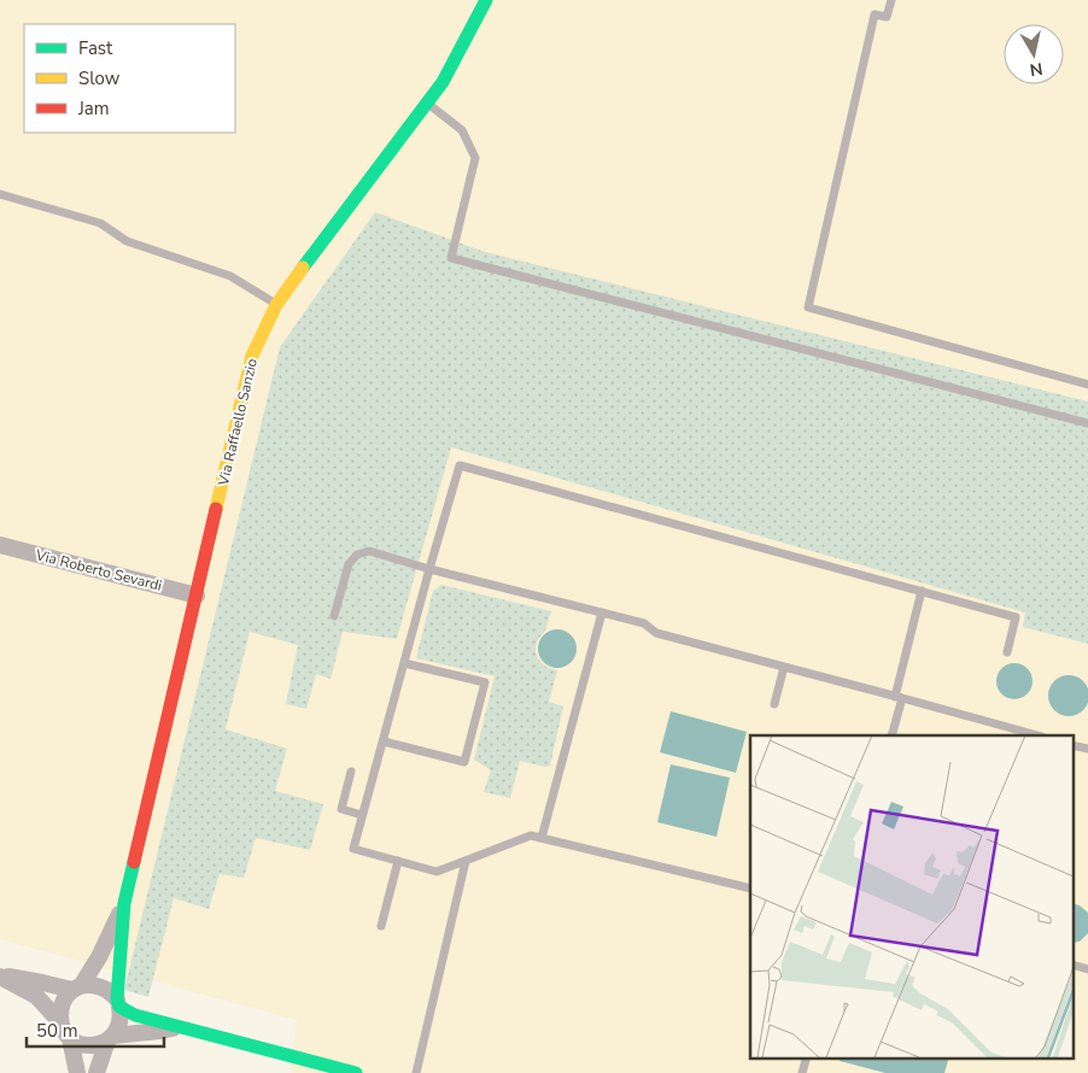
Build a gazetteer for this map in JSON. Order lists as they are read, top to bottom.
{
  "streets": {
    "street": ["Via Raffaello Sanzio", "Via Roberto Sevardi"]
  },
  "crossings": [
    ["Via Raffaello Sanzio", "Via Roberto Sevardi"]
  ],
  "legend": ["Fast", "Slow", "Jam"],
  "scale_bar": "50 m",
  "north": "bottom"
}
